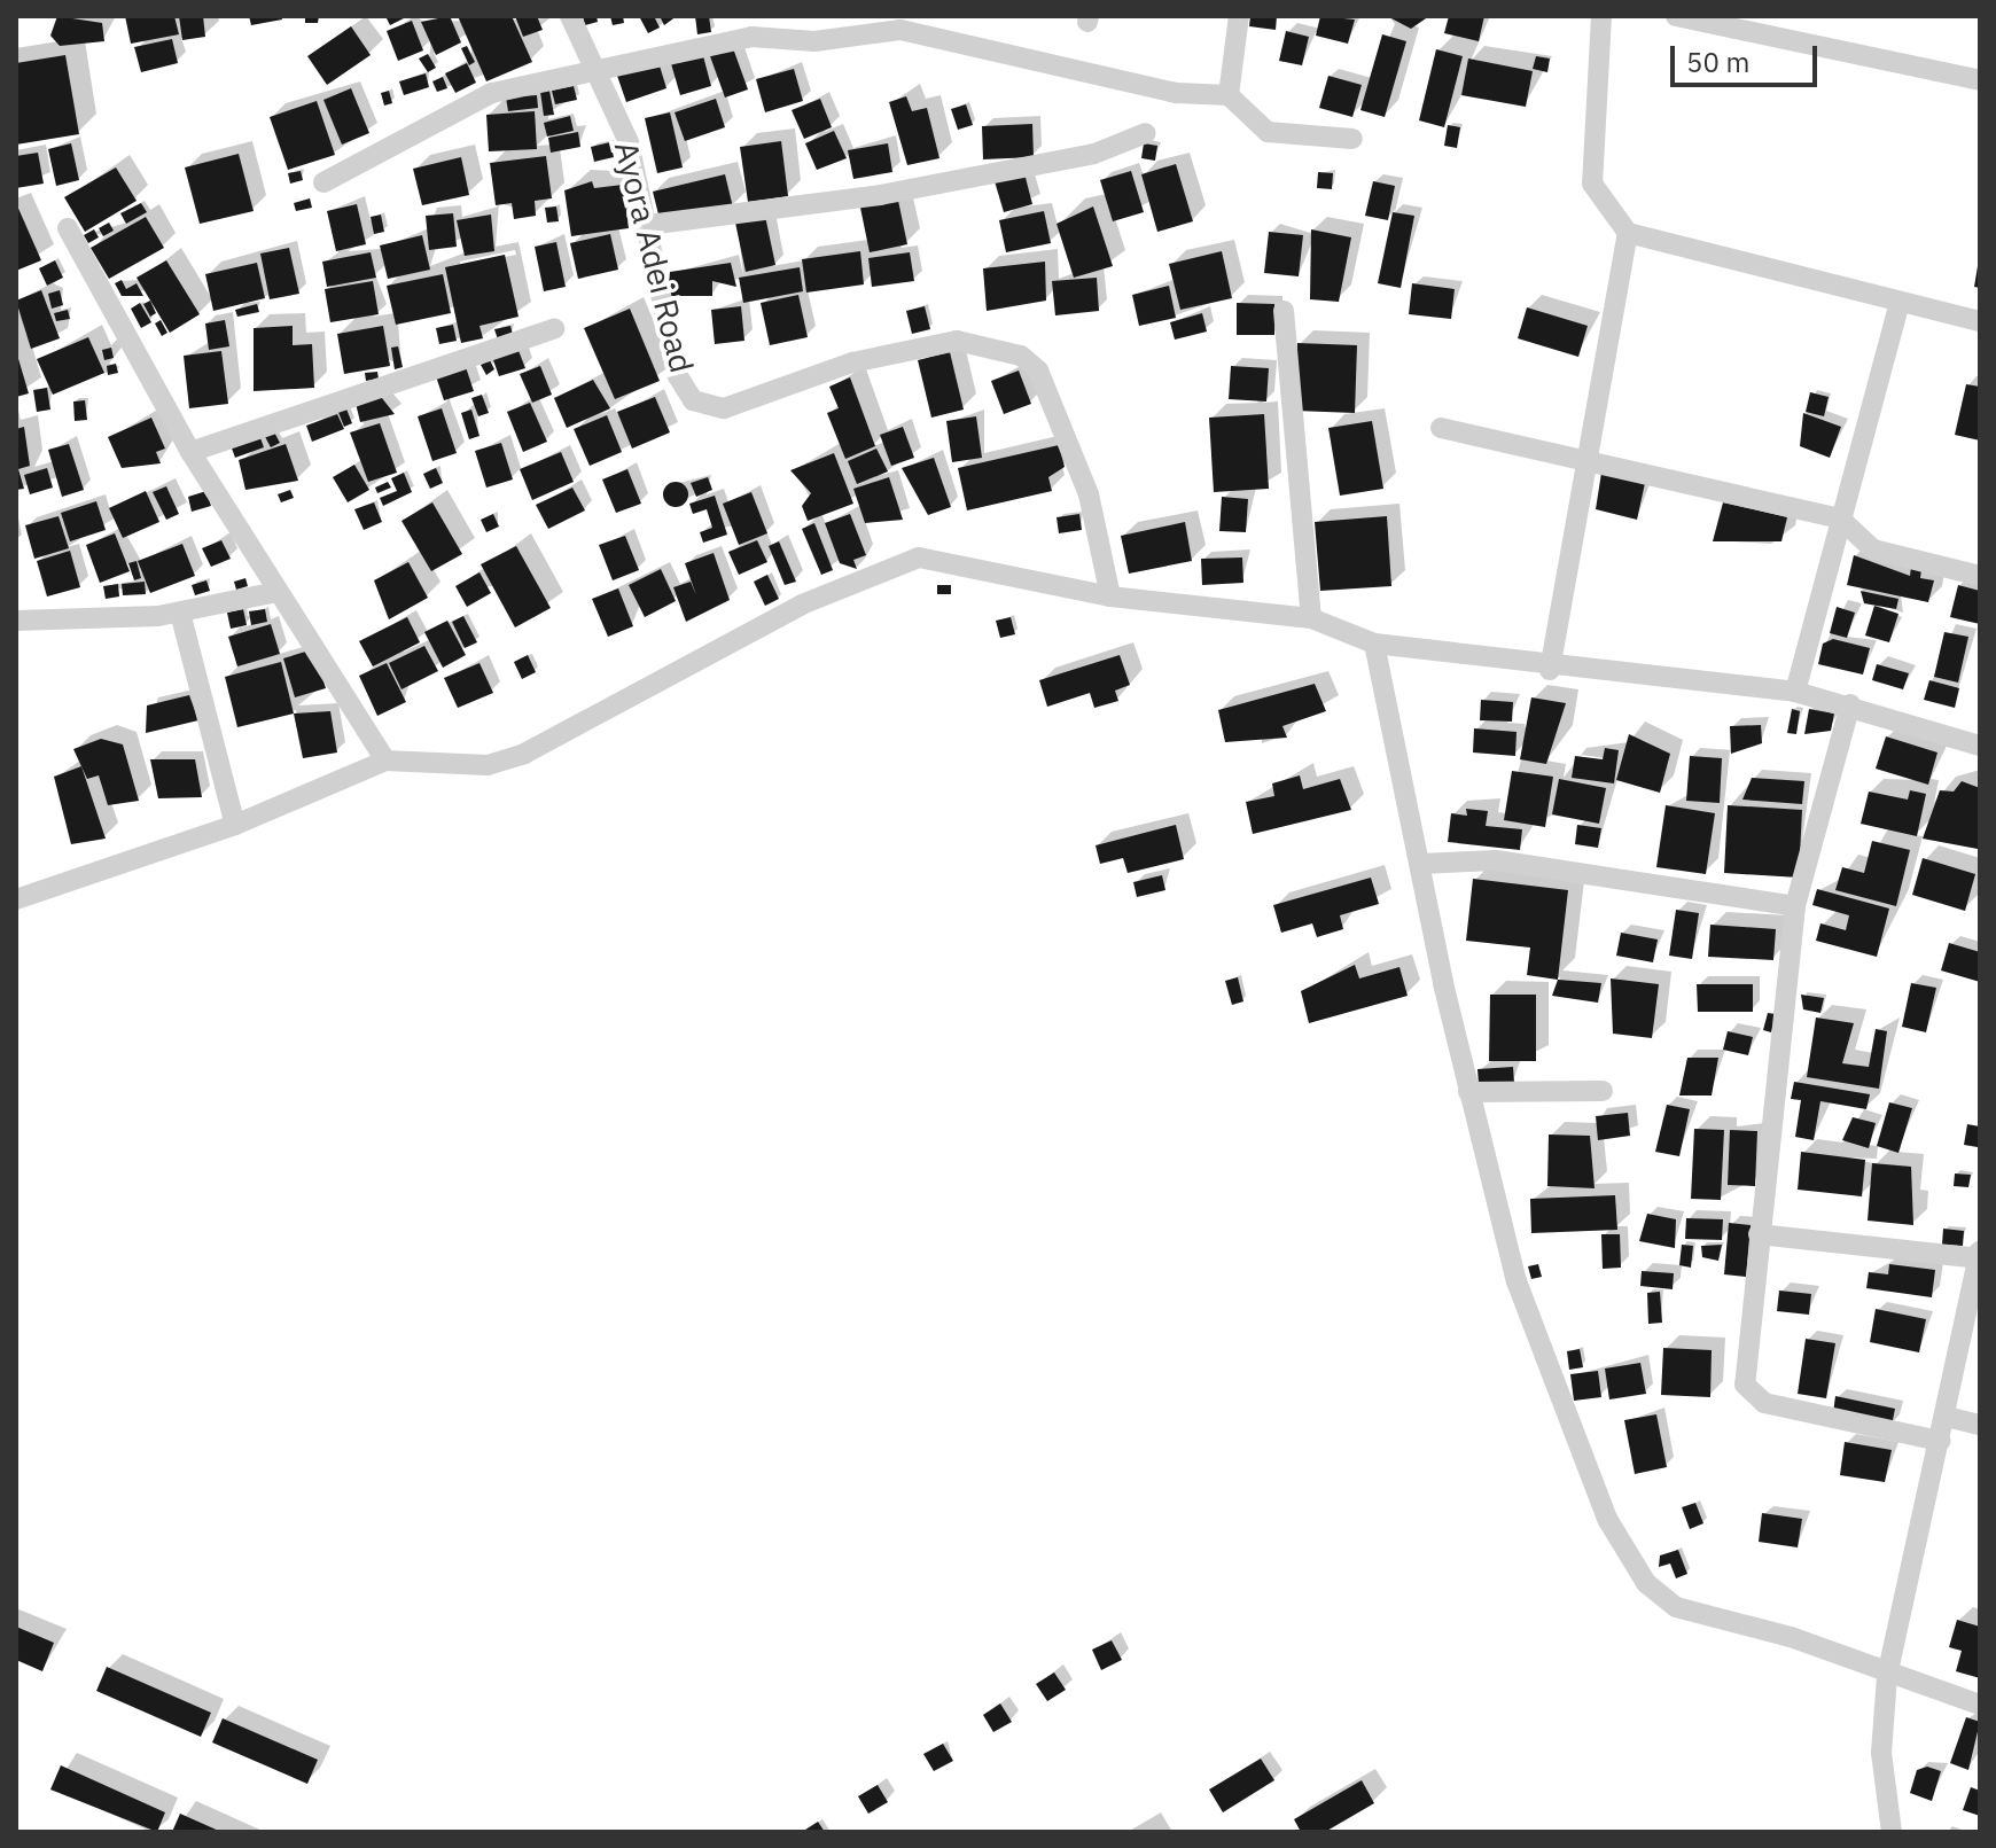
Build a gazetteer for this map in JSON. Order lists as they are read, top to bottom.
{
  "streets": {
    "street": ["Ayora Adei Road"]
  },
  "scale_bar": "50 m"
}
